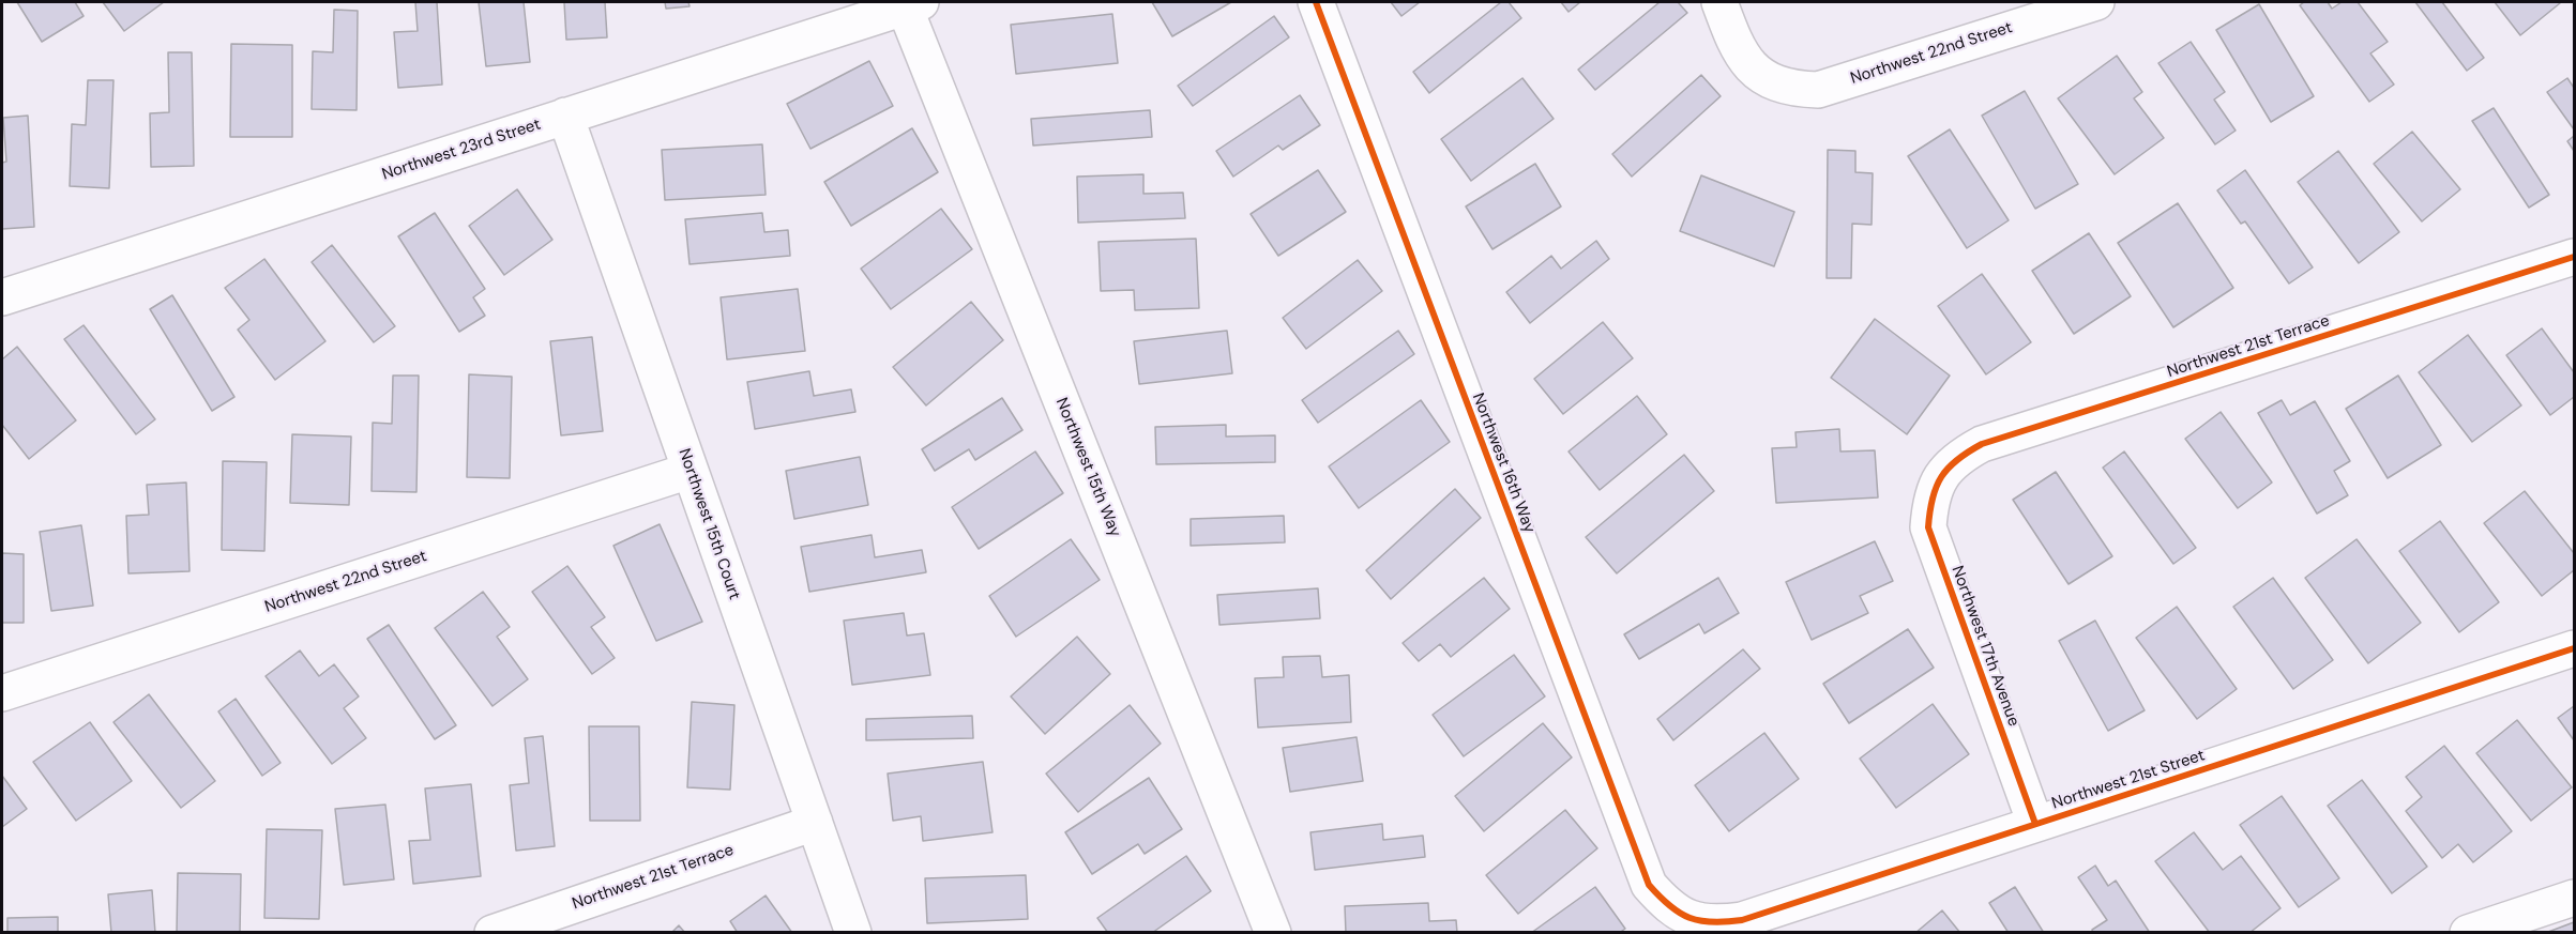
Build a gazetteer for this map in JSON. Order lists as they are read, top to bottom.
{
  "streets": {
    "street": [
      "Northwest 22nd Street",
      "Northwest 23rd Street",
      "Northwest 21st Terrace",
      "Northwest 16th Way",
      "Northwest 15th Way",
      "Northwest 15th Court",
      "Northwest 17th Avenue",
      "Northwest 21st Street"
    ]
  },
  "crossings": [
    ["Northwest 22nd Street", "Northwest 15th Court"],
    ["Northwest 23rd Street", "Northwest 15th Way"],
    ["Northwest 23rd Street", "Northwest 15th Court"],
    ["Northwest 21st Terrace", "Northwest 15th Court"],
    ["Northwest 21st Terrace", "Northwest 17th Avenue"],
    ["Northwest 16th Way", "Northwest 21st Street"],
    ["Northwest 17th Avenue", "Northwest 21st Street"]
  ]
}
